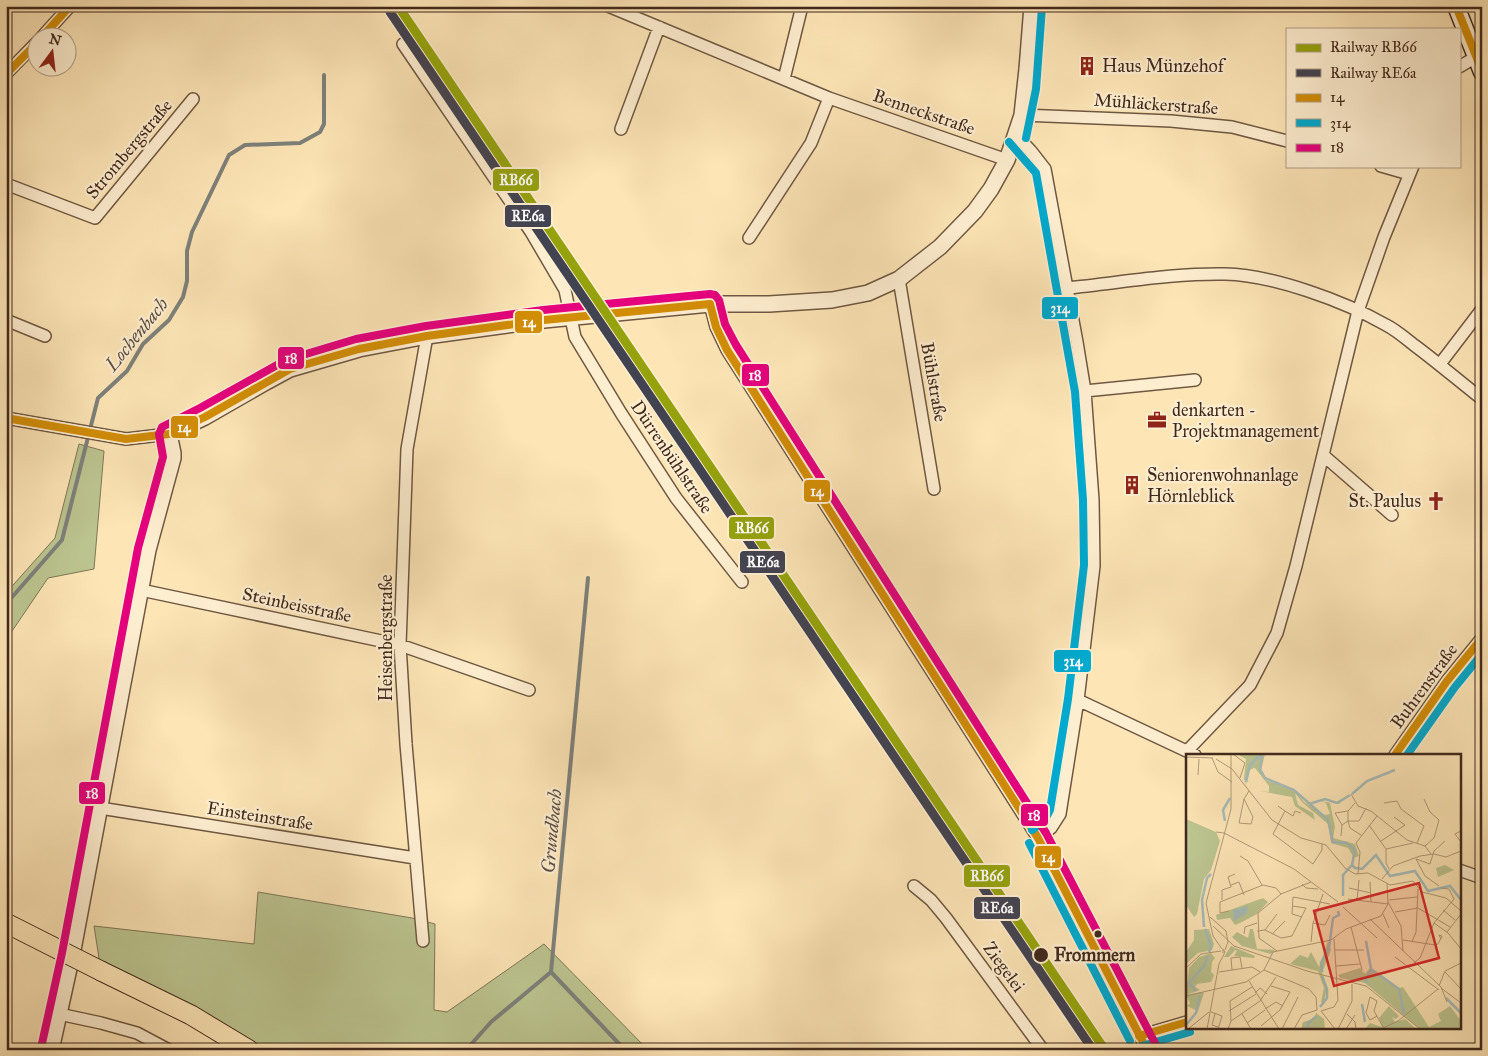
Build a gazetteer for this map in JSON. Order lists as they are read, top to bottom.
{
  "streets": {
    "street": [
      "Mühläckerstraße",
      "Benneckstraße",
      "Strombergstraße",
      "Bühlstraße",
      "Dürrenbühlstraße",
      "Steinbeisstraße",
      "Heisenbergstraße",
      "Buhrenstraße",
      "Einsteinstraße",
      "Ziegelei"
    ]
  },
  "crossings": [
    ["Steinbeisstraße", "Heisenbergstraße"],
    ["Heisenbergstraße", "Einsteinstraße"]
  ],
  "water": ["Lochenbach", "Grundbach"],
  "places": {
    "building": ["Haus Münzehof", "Seniorenwohnanlage Hörnleblick"],
    "office": ["denkarten - Projektmanagement"],
    "church": ["St. Paulus"],
    "other": ["Frommern"]
  },
  "lines": [
    "rail line RB66",
    "transit line 14",
    "transit line 314",
    "rail line RE6a",
    "transit line 18"
  ],
  "legend": [
    "Railway RB66",
    "Railway RE6a",
    "14",
    "314",
    "18"
  ],
  "north": "top"
}
